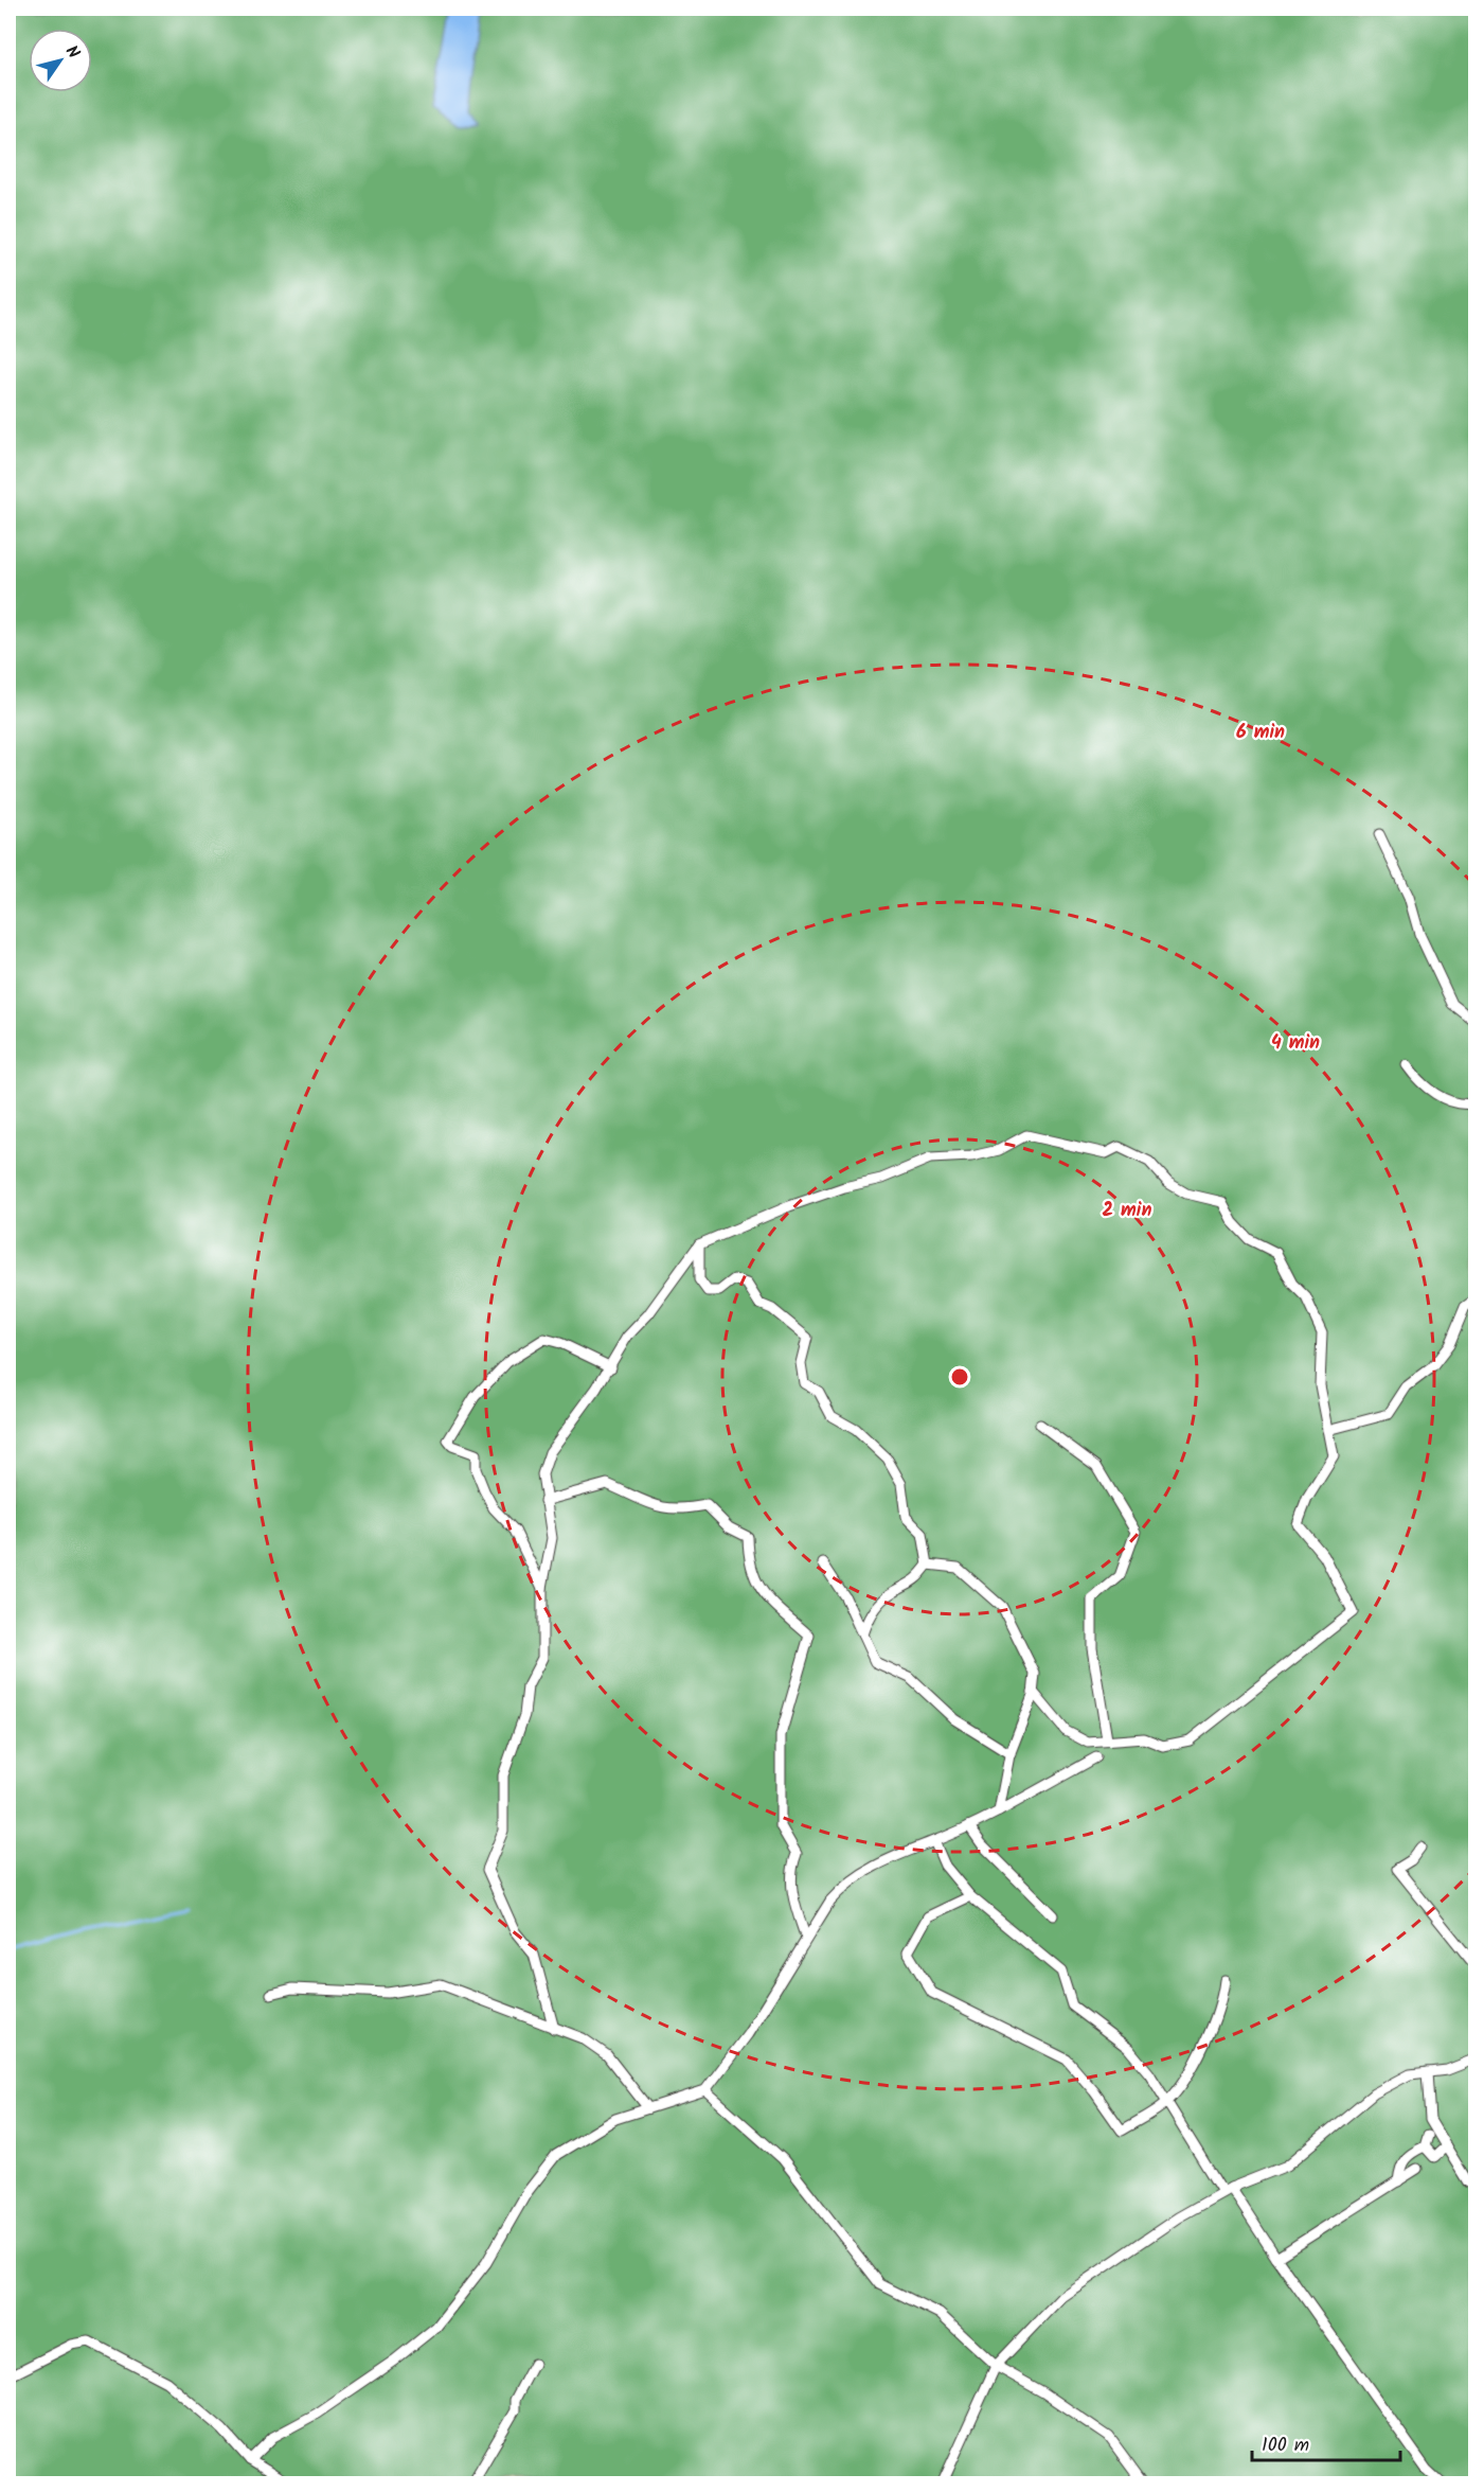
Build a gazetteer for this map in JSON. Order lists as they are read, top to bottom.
{
  "scale_bar": "100 m",
  "north": "top right",
  "rings": ["6 min", "4 min", "2 min"]
}
